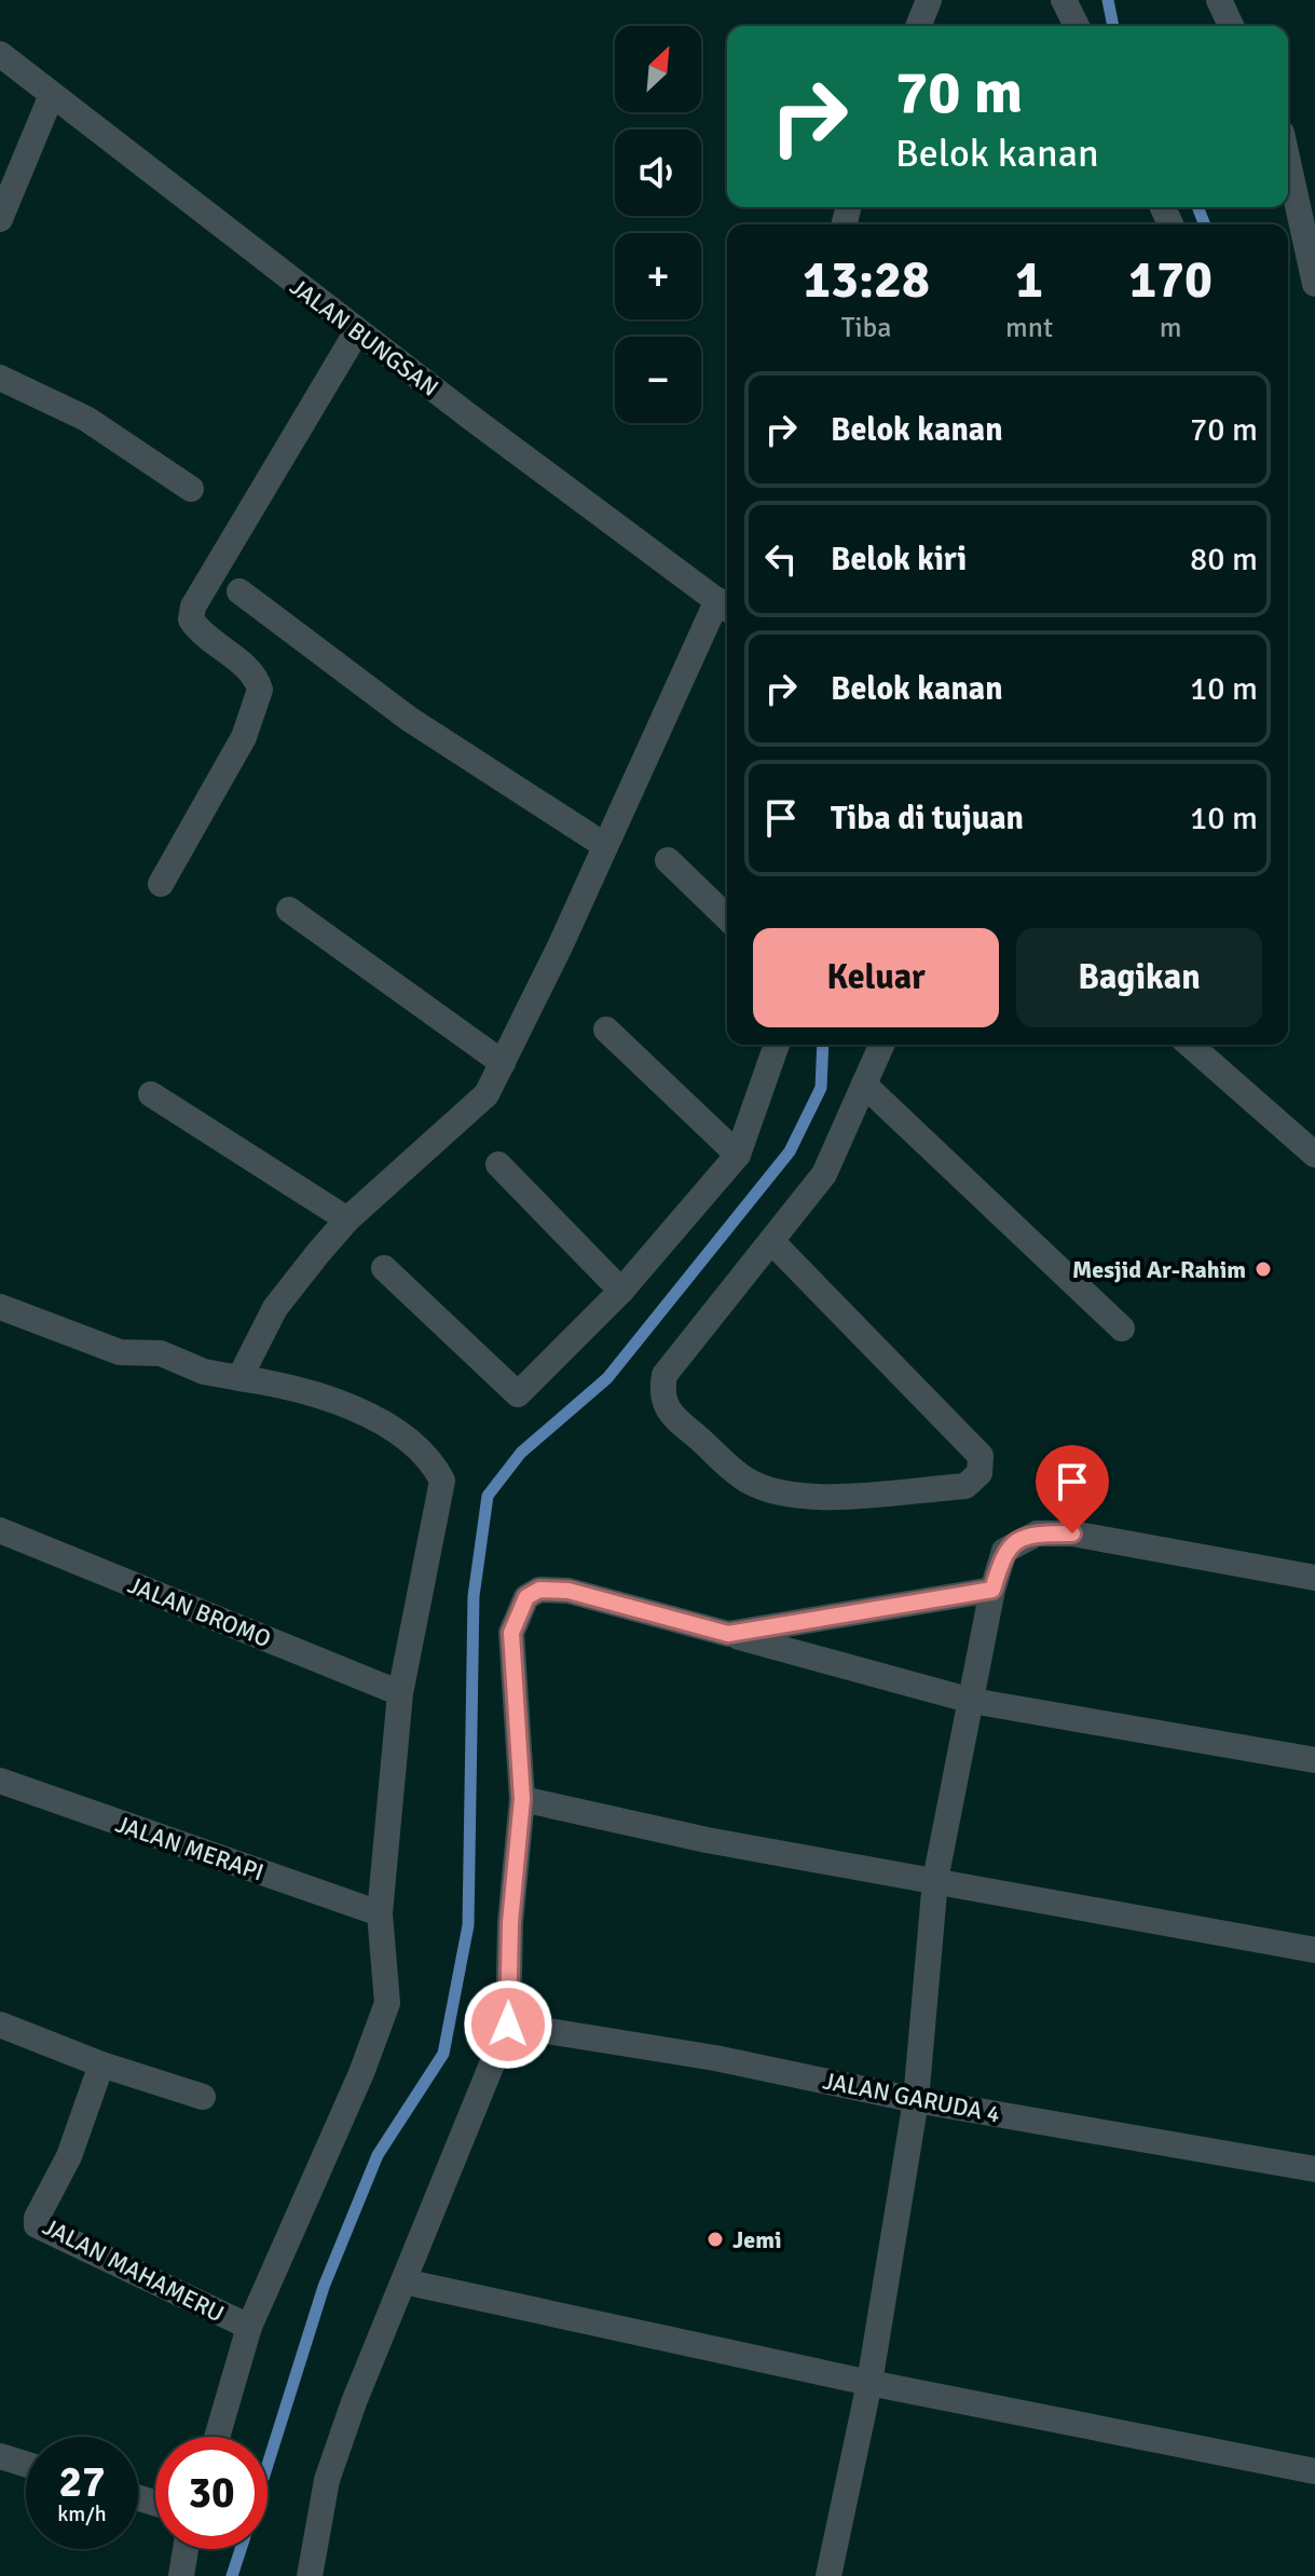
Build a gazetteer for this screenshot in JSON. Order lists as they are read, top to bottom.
{
  "streets": {
    "street": [
      "JALAN BUNGSAN",
      "JALAN BROMO",
      "JALAN MERAPI",
      "JALAN GARUDA 4",
      "JALAN MAHAMERU"
    ]
  },
  "places": ["Mesjid Ar-Rahim", "Jemi"],
  "north": "top right",
  "page": {
    "map_buttons": ["+", "−"],
    "turn": ["70 m", "Belok kanan"],
    "eta": [
      "13:28",
      "Tiba",
      "1",
      "mnt",
      "170",
      "m"
    ],
    "list": [
      {
        "name": "Belok kanan",
        "value": "70 m"
      },
      {
        "name": "Belok kiri",
        "value": "80 m"
      },
      {
        "name": "Belok kanan",
        "value": "10 m"
      },
      {
        "name": "Tiba di tujuan",
        "value": "10 m"
      }
    ],
    "buttons": ["Keluar", "Bagikan"],
    "speed": "27 km/h",
    "limit": "30"
  }
}
